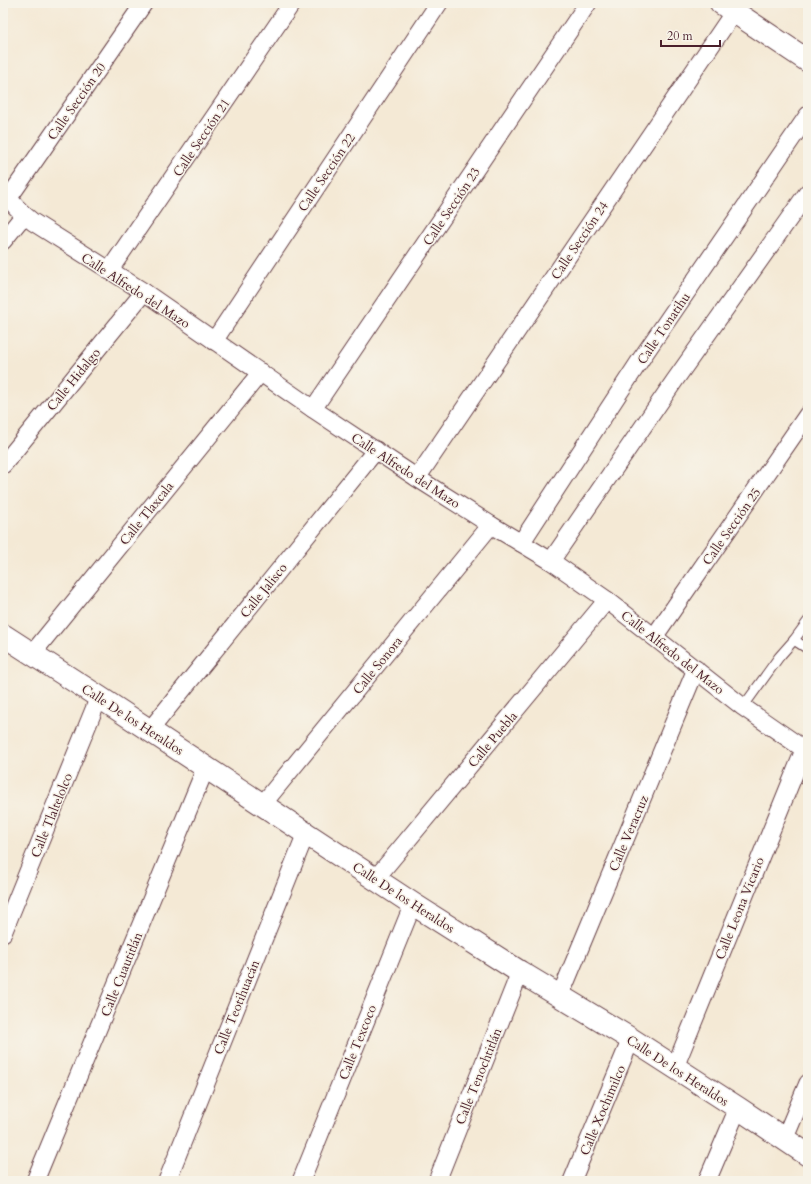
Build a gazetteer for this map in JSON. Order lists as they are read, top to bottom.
{
  "streets": {
    "street": [
      "Calle Sección 20",
      "Calle Sección 21",
      "Calle Sección 22",
      "Calle Sección 23",
      "Calle Sección 24",
      "Calle Alfredo del Mazo",
      "Calle Tonatihu",
      "Calle Hidalgo",
      "Calle Tlaxcala",
      "Calle Sección 25",
      "Calle Jalisco",
      "Calle Sonora",
      "Calle De los Heraldos",
      "Calle Puebla",
      "Calle Tlaltelolco",
      "Calle Veracruz",
      "Calle Leona Vicario",
      "Calle Cuautitlán",
      "Calle Teotihuacán",
      "Calle Texcoco",
      "Calle Tenochtitlán",
      "Calle Xochimilco"
    ]
  },
  "crossings": [
    ["Calle Sección 20", "Calle Alfredo del Mazo"],
    ["Calle Sección 21", "Calle Alfredo del Mazo"],
    ["Calle Sección 22", "Calle Alfredo del Mazo"],
    ["Calle Sección 23", "Calle Alfredo del Mazo"],
    ["Calle Sección 24", "Calle Alfredo del Mazo"],
    ["Calle Alfredo del Mazo", "Calle Tonatihu"],
    ["Calle Alfredo del Mazo", "Calle Hidalgo"],
    ["Calle Alfredo del Mazo", "Calle Tlaxcala"],
    ["Calle Alfredo del Mazo", "Calle Sección 25"],
    ["Calle Alfredo del Mazo", "Calle Jalisco"],
    ["Calle Alfredo del Mazo", "Calle Sonora"],
    ["Calle Alfredo del Mazo", "Calle Puebla"],
    ["Calle Alfredo del Mazo", "Calle Veracruz"],
    ["Calle Alfredo del Mazo", "Calle Leona Vicario"],
    ["Calle Tlaxcala", "Calle De los Heraldos"],
    ["Calle Jalisco", "Calle De los Heraldos"],
    ["Calle Sonora", "Calle De los Heraldos"],
    ["Calle De los Heraldos", "Calle Puebla"],
    ["Calle De los Heraldos", "Calle Tlaltelolco"],
    ["Calle De los Heraldos", "Calle Veracruz"],
    ["Calle De los Heraldos", "Calle Leona Vicario"],
    ["Calle De los Heraldos", "Calle Cuautitlán"],
    ["Calle De los Heraldos", "Calle Teotihuacán"],
    ["Calle De los Heraldos", "Calle Texcoco"],
    ["Calle De los Heraldos", "Calle Tenochtitlán"],
    ["Calle De los Heraldos", "Calle Xochimilco"]
  ],
  "scale_bar": "20 m"
}
